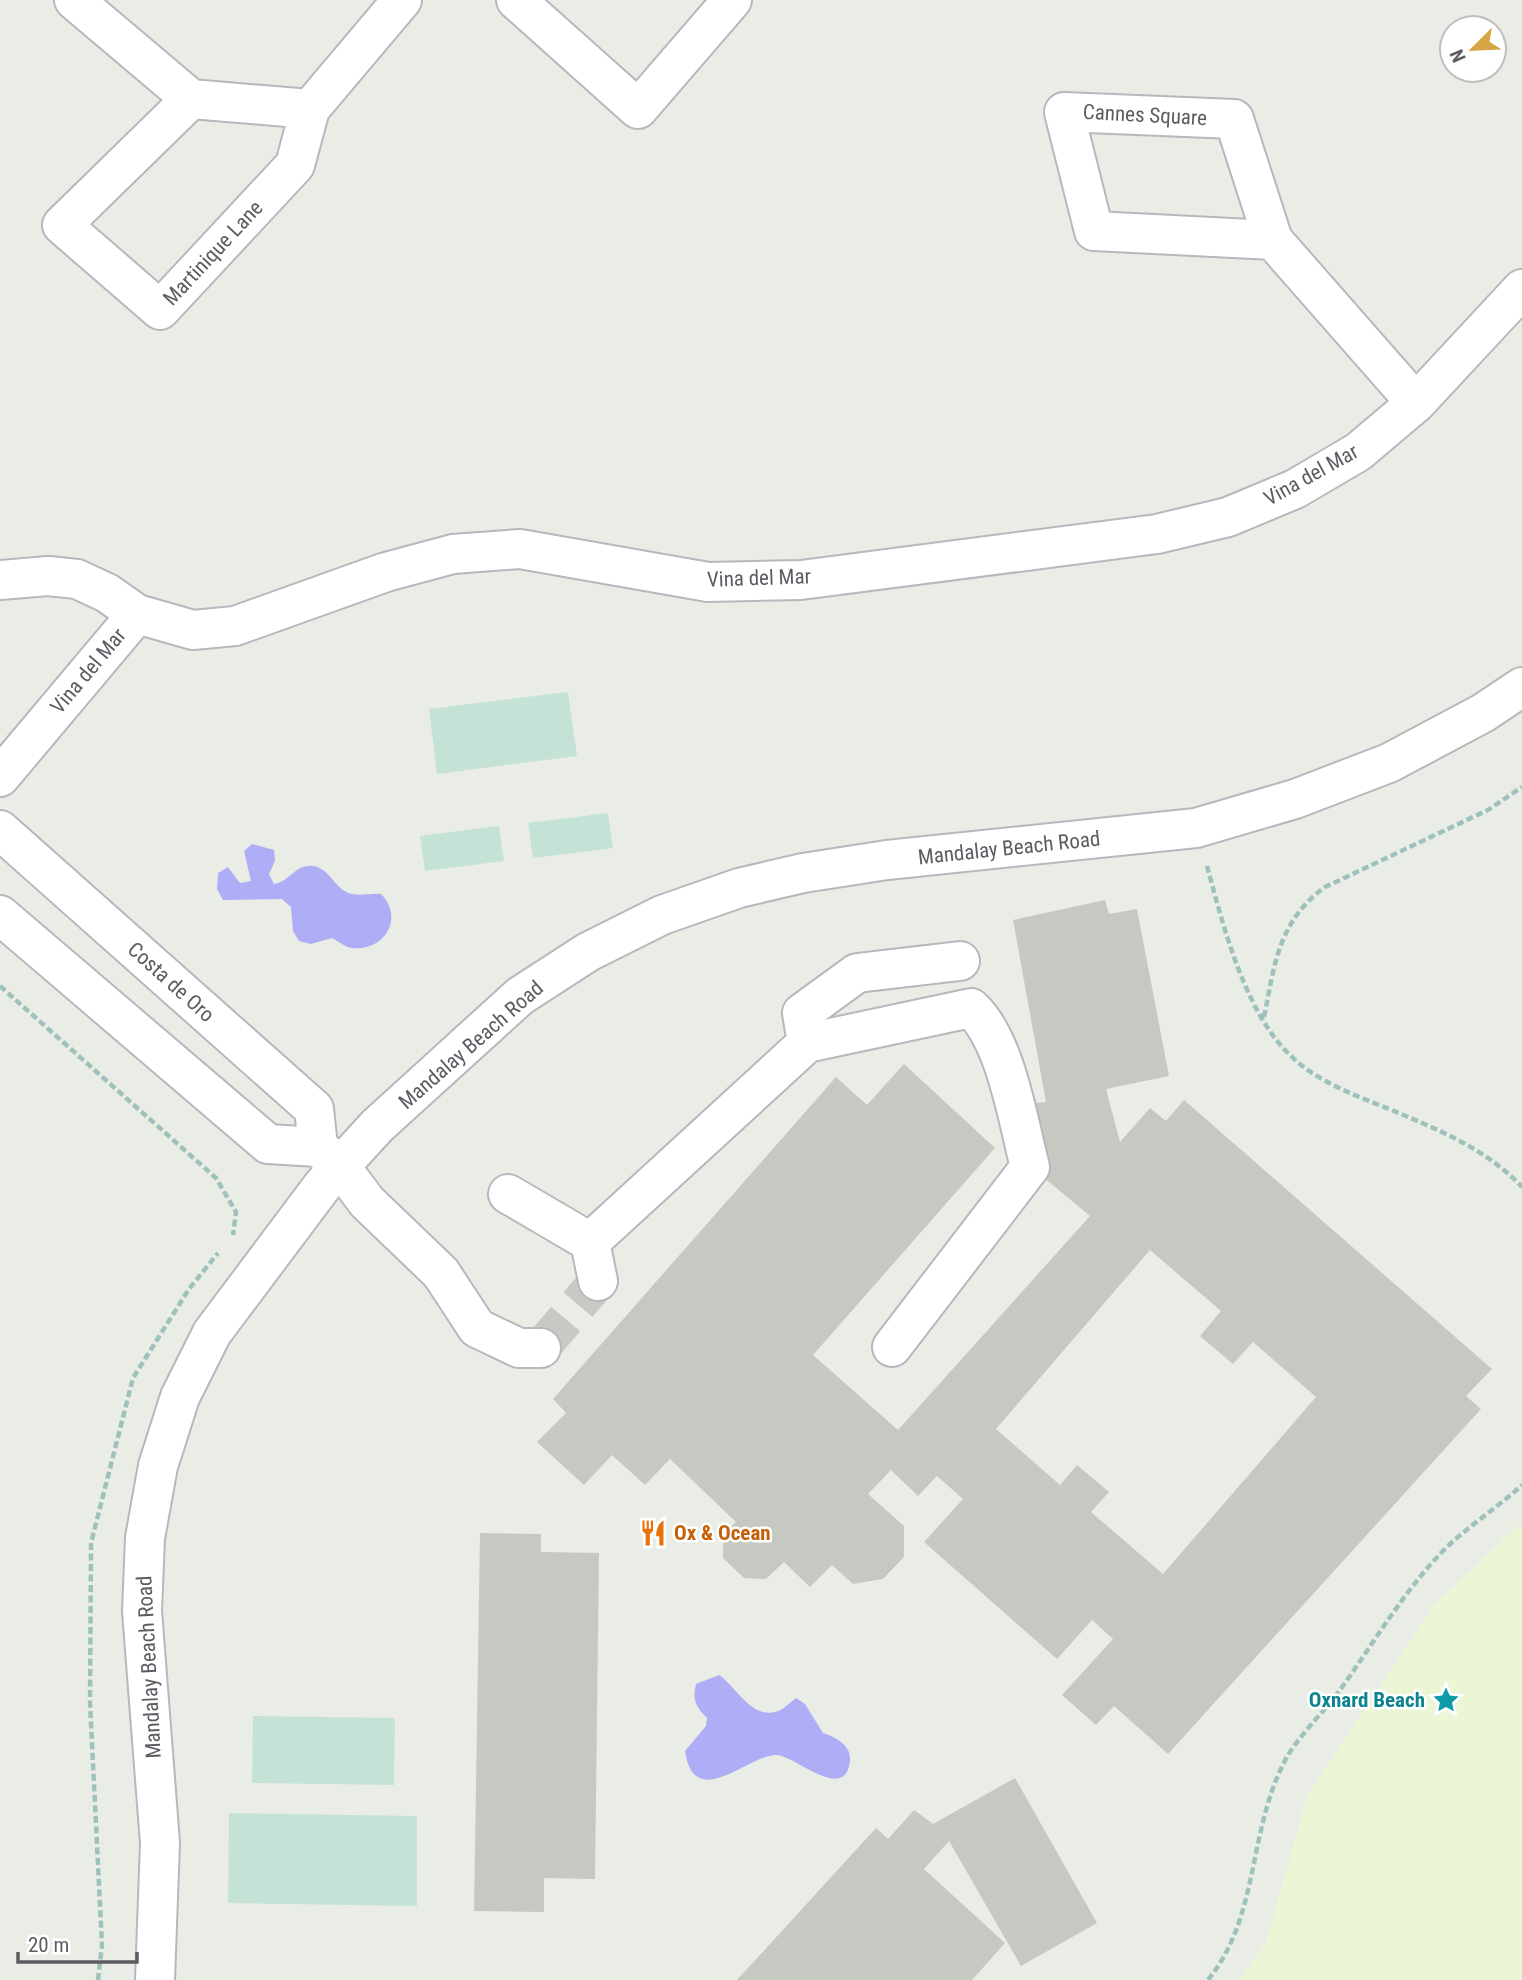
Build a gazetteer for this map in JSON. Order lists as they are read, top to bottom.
{
  "streets": {
    "street": [
      "Cannes Square",
      "Martinique Lane",
      "Vina del Mar",
      "Mandalay Beach Road",
      "Costa de Oro"
    ]
  },
  "crossings": [
    ["Cannes Square", "Vina del Mar"],
    ["Mandalay Beach Road", "Costa de Oro"]
  ],
  "places": {
    "restaurant": ["Ox & Ocean"],
    "place": ["Oxnard Beach"]
  },
  "scale_bar": "20 m",
  "north": "bottom left"
}
